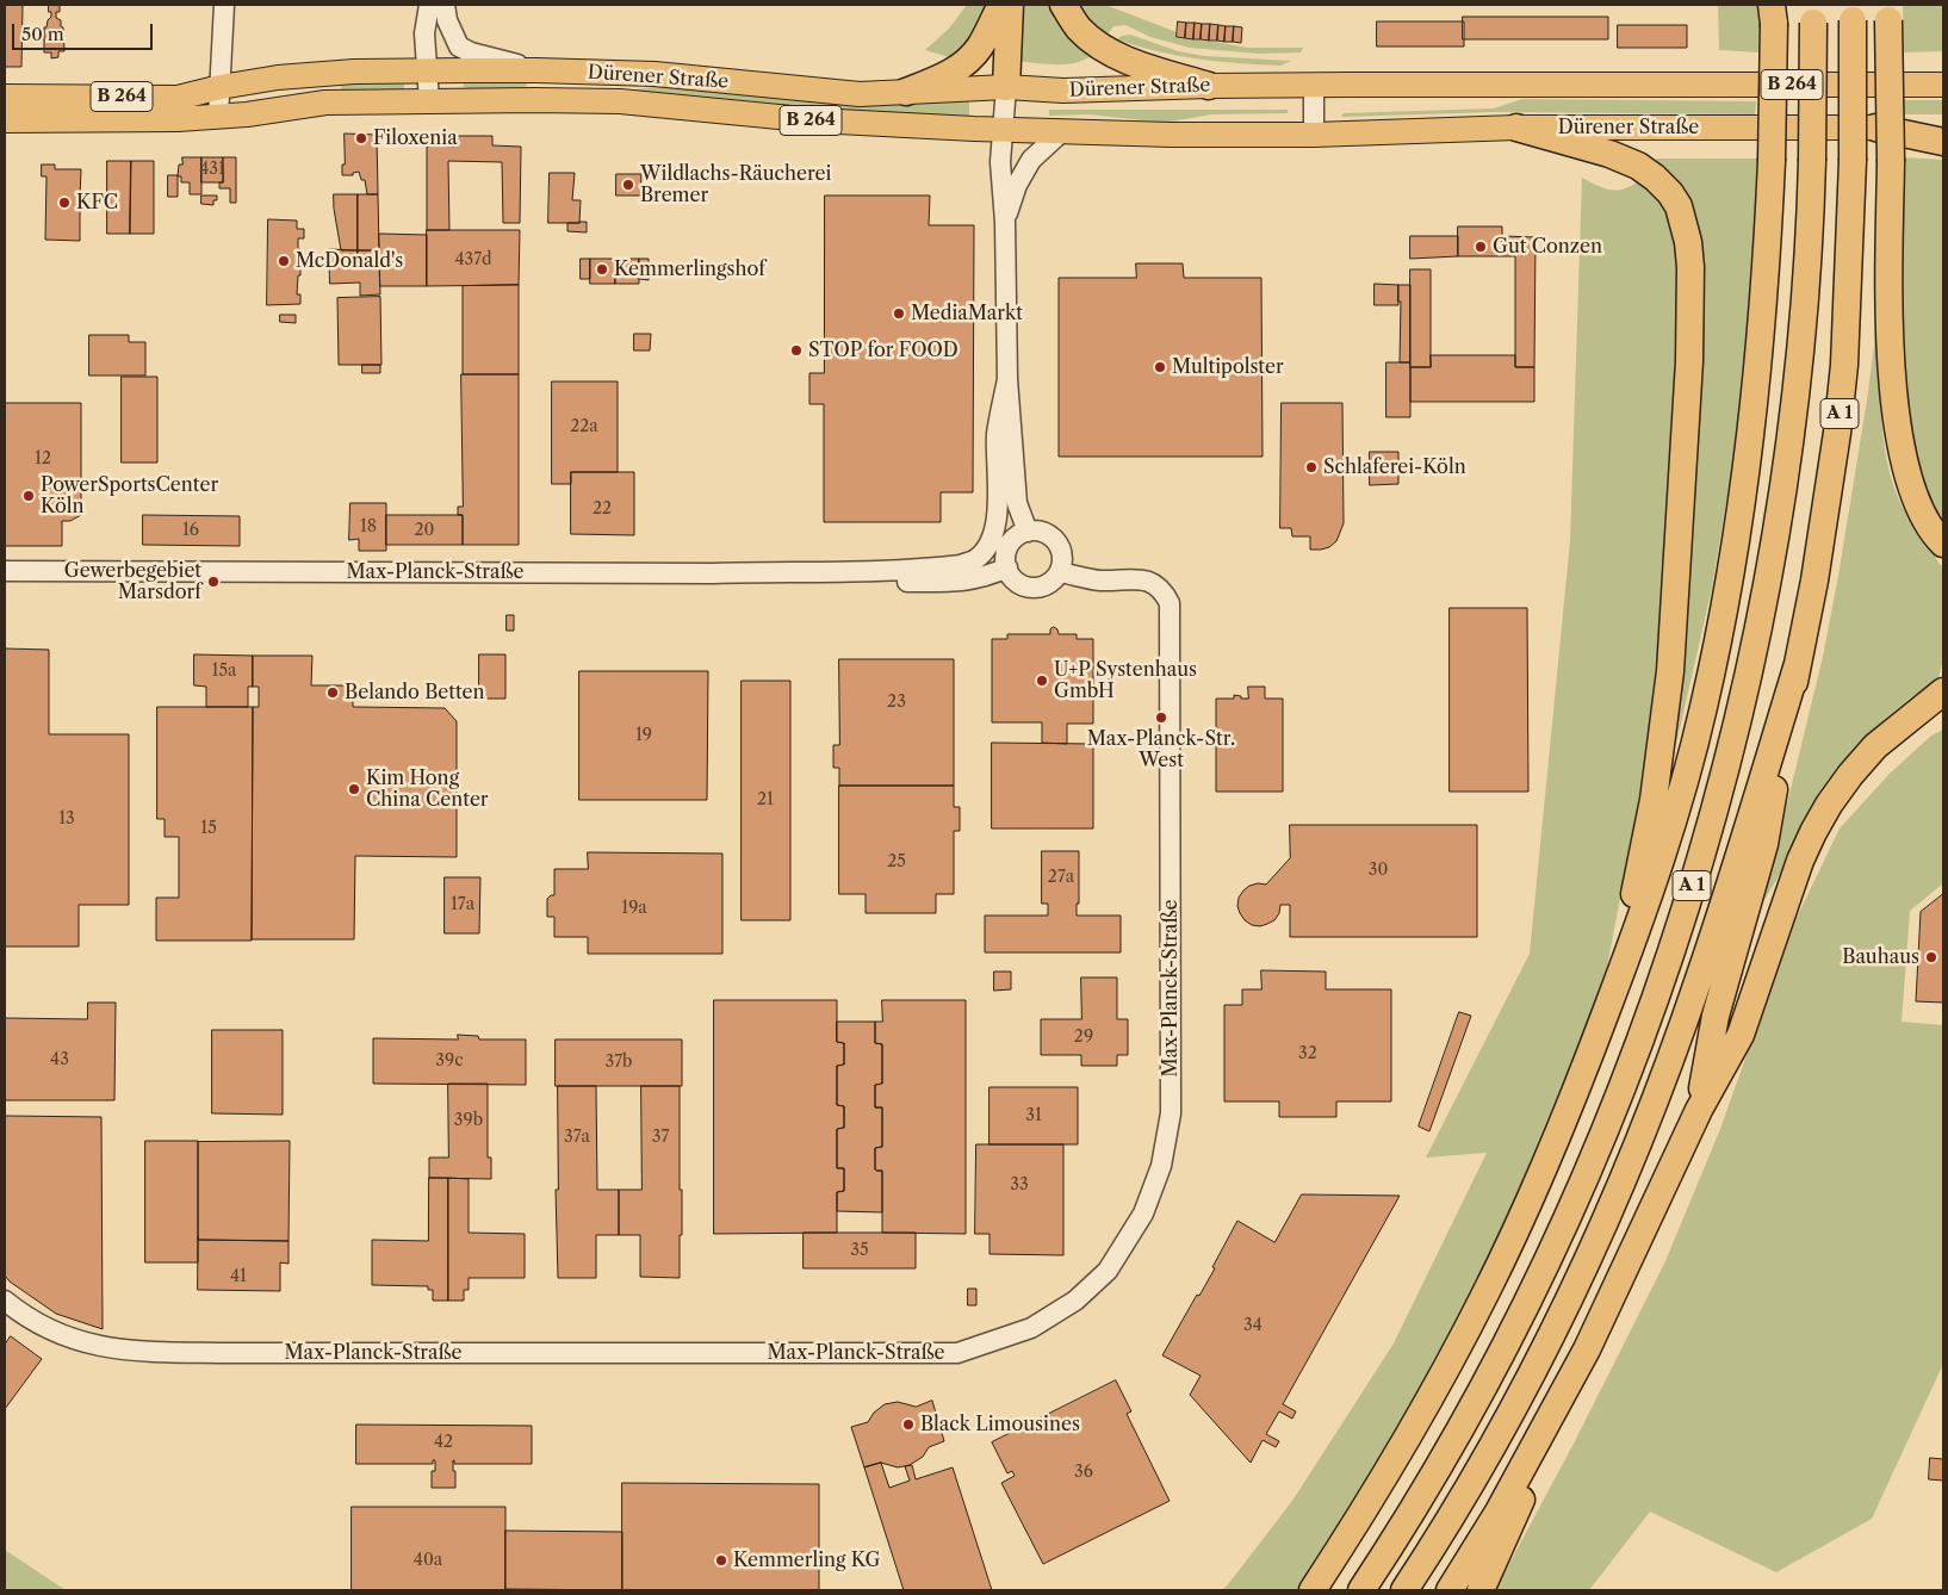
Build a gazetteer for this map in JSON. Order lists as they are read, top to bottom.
{
  "streets": {
    "highway": ["A 1"],
    "main road": ["Dürener Straße", "B 264"],
    "street": ["Max-Planck-Straße"]
  },
  "crossings": [
    ["Dürener Straße", "Max-Planck-Straße"]
  ],
  "places": [
    "Filoxenia",
    "Wildlachs-Räucherei Bremer",
    "KFC",
    "Gut Conzen",
    "McDonald's",
    "Kemmerlingshof",
    "MediaMarkt",
    "STOP for FOOD",
    "Multipolster",
    "Schlaferei-Köln",
    "PowerSportsCenter Köln",
    "Gewerbegebiet Marsdorf",
    "U+P Systenhaus GmbH",
    "Belando Betten",
    "Max-Planck-Str. West",
    "Kim Hong China Center",
    "Bauhaus",
    "Black Limousines",
    "Kemmerling KG"
  ],
  "house_numbers": [
    "431",
    "437d",
    "22a",
    "12",
    "22",
    "18",
    "16",
    "20",
    "15a",
    "23",
    "19",
    "21",
    "13",
    "15",
    "25",
    "30",
    "27a",
    "17a",
    "19a",
    "29",
    "32",
    "43",
    "39c",
    "37b",
    "31",
    "39b",
    "37a",
    "37",
    "33",
    "35",
    "41",
    "34",
    "42",
    "36",
    "40a"
  ],
  "scale_bar": "50 m"
}
